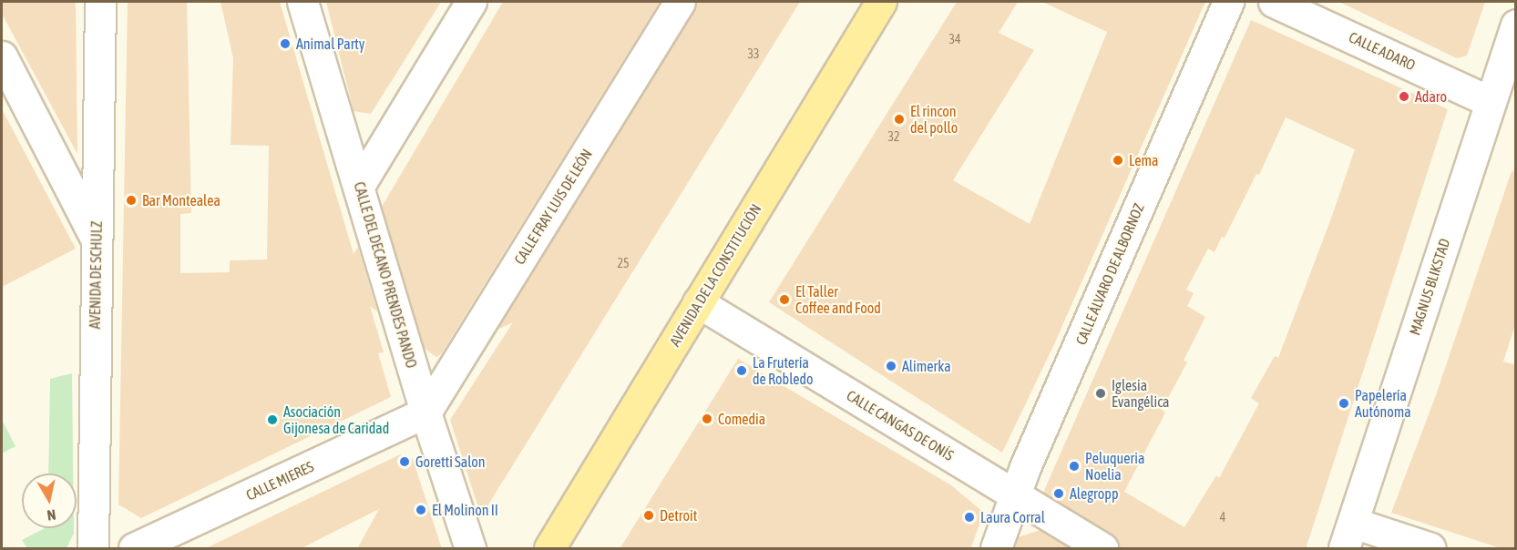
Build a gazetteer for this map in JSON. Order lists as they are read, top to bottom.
{
  "streets": {
    "main road": ["AVENIDA DE LA CONSTITUCIÓN"],
    "street": [
      "CALLE ADARO",
      "CALLE FRAY LUIS DE LEÓN",
      "CALLE ÁLVARO DE ALBORNOZ",
      "AVENIDA DE SCHULZ",
      "CALLE DEL DECANO PRENDES PANDO",
      "MAGNUS BLIKSTAD",
      "CALLE CANGAS DE ONÍS",
      "CALLE MIERES"
    ]
  },
  "crossings": [
    ["CALLE ADARO", "MAGNUS BLIKSTAD"],
    ["CALLE FRAY LUIS DE LEÓN", "CALLE DEL DECANO PRENDES PANDO"],
    ["CALLE FRAY LUIS DE LEÓN", "CALLE MIERES"],
    ["CALLE ÁLVARO DE ALBORNOZ", "CALLE CANGAS DE ONÍS"],
    ["CALLE DEL DECANO PRENDES PANDO", "CALLE MIERES"],
    ["AVENIDA DE LA CONSTITUCIÓN", "CALLE CANGAS DE ONÍS"]
  ],
  "places": [
    "Animal Party",
    "Adaro",
    "El rincon del pollo",
    "Lema",
    "Bar Montealea",
    "El Taller Coffee and Food",
    "Alimerka",
    "La Frutería de Robledo",
    "Iglesia Evangélica",
    "Papelería Autónoma",
    "Comedia",
    "Asociación Gijonesa de Caridad",
    "Goretti Salon",
    "Peluqueria Noelia",
    "Alegropp",
    "El Molinon II",
    "Detroit",
    "Laura Corral"
  ],
  "house_numbers": [
    "34",
    "33",
    "32",
    "25",
    "4"
  ],
  "north": "bottom"
}
